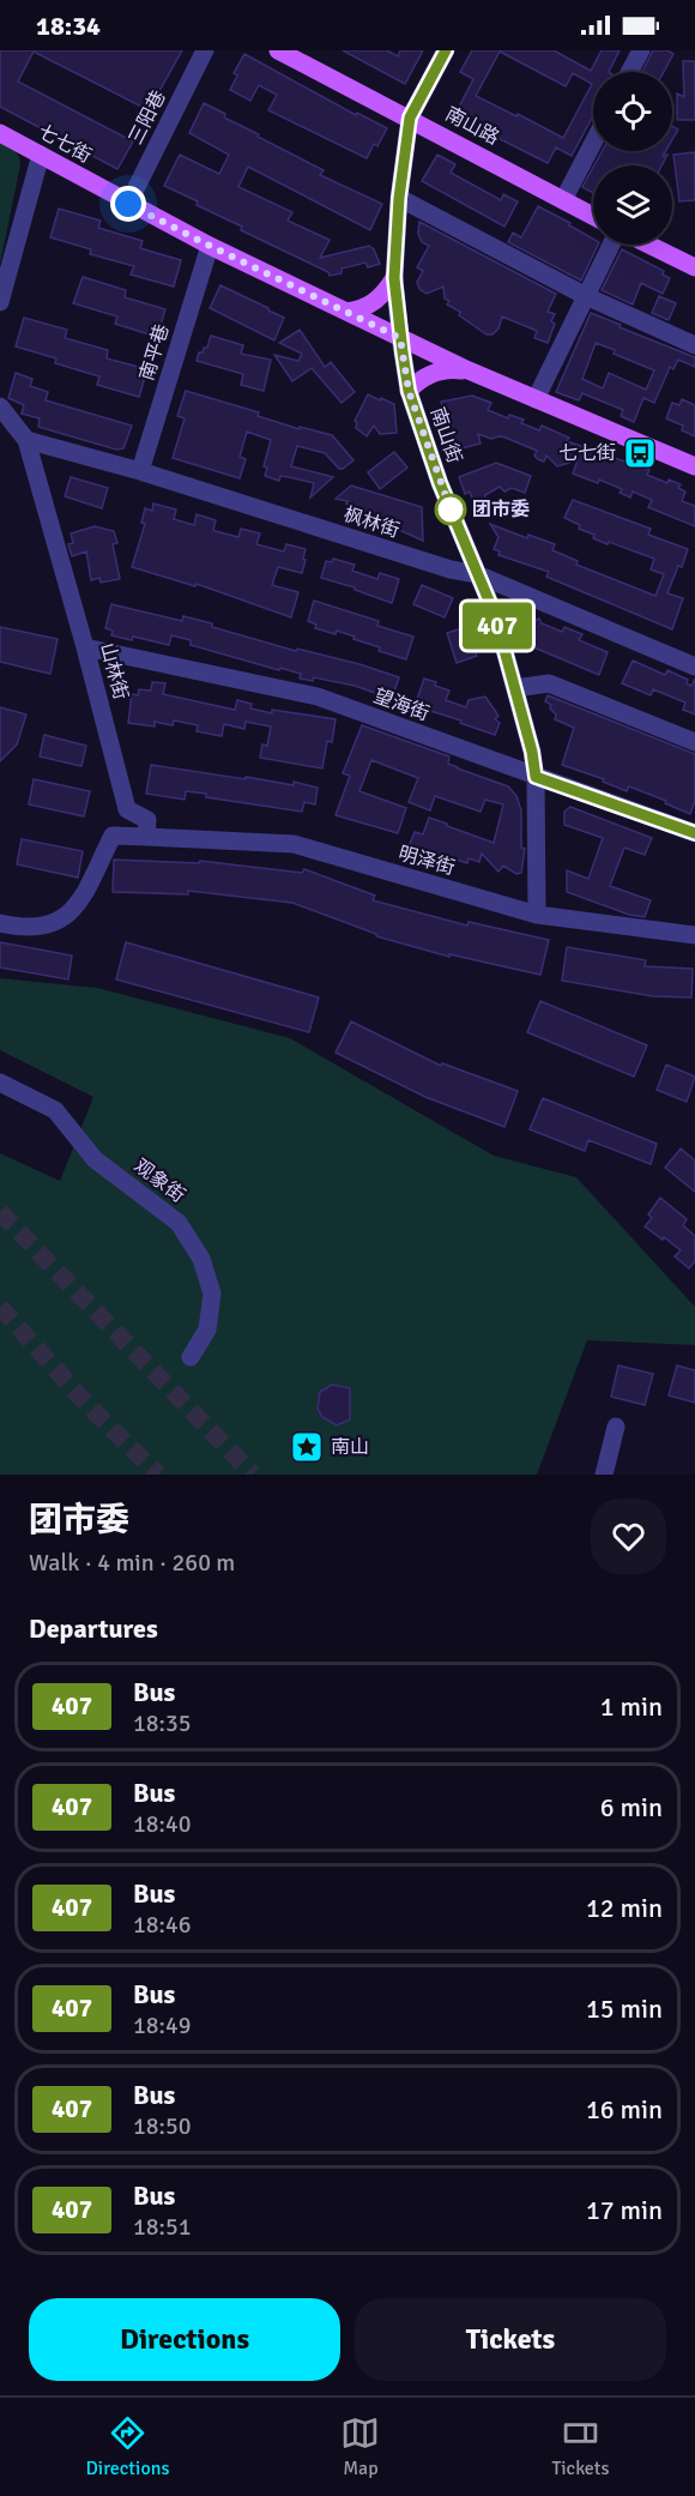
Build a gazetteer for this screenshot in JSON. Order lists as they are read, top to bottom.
{
  "streets": {
    "main road": ["南山路", "七七街"],
    "street": [
      "三阳巷",
      "南平巷",
      "南山街",
      "枫林街",
      "山林街",
      "望海街",
      "明泽街",
      "观象街"
    ]
  },
  "crossings": [
    ["三阳巷", "七七街"],
    ["南山路", "南山街"],
    ["七七街", "南平巷"],
    ["七七街", "南山街"],
    ["南平巷", "枫林街"],
    ["南山街", "枫林街"],
    ["南山街", "望海街"],
    ["南山街", "明泽街"],
    ["枫林街", "山林街"],
    ["山林街", "望海街"],
    ["山林街", "明泽街"]
  ],
  "places": {
    "bus stop": ["七七街"],
    "other": ["团市委"],
    "place": ["南山"]
  },
  "lines": ["bus line 407"],
  "page": {
    "status": "18:34",
    "on_map": "407",
    "heading": [
      ["团市委", "Walk · 4 min · 260 m"],
      "Departures"
    ],
    "list": [
      {
        "mark": "407",
        "name": "Bus",
        "note": "18:35",
        "value": "1 min"
      },
      {
        "mark": "407",
        "name": "Bus",
        "note": "18:40",
        "value": "6 min"
      },
      {
        "mark": "407",
        "name": "Bus",
        "note": "18:46",
        "value": "12 min"
      },
      {
        "mark": "407",
        "name": "Bus",
        "note": "18:49",
        "value": "15 min"
      },
      {
        "mark": "407",
        "name": "Bus",
        "note": "18:50",
        "value": "16 min"
      },
      {
        "mark": "407",
        "name": "Bus",
        "note": "18:51",
        "value": "17 min"
      }
    ],
    "buttons": ["Directions", "Tickets"],
    "tabs": ["Directions", "Map", "Tickets"]
  }
}
